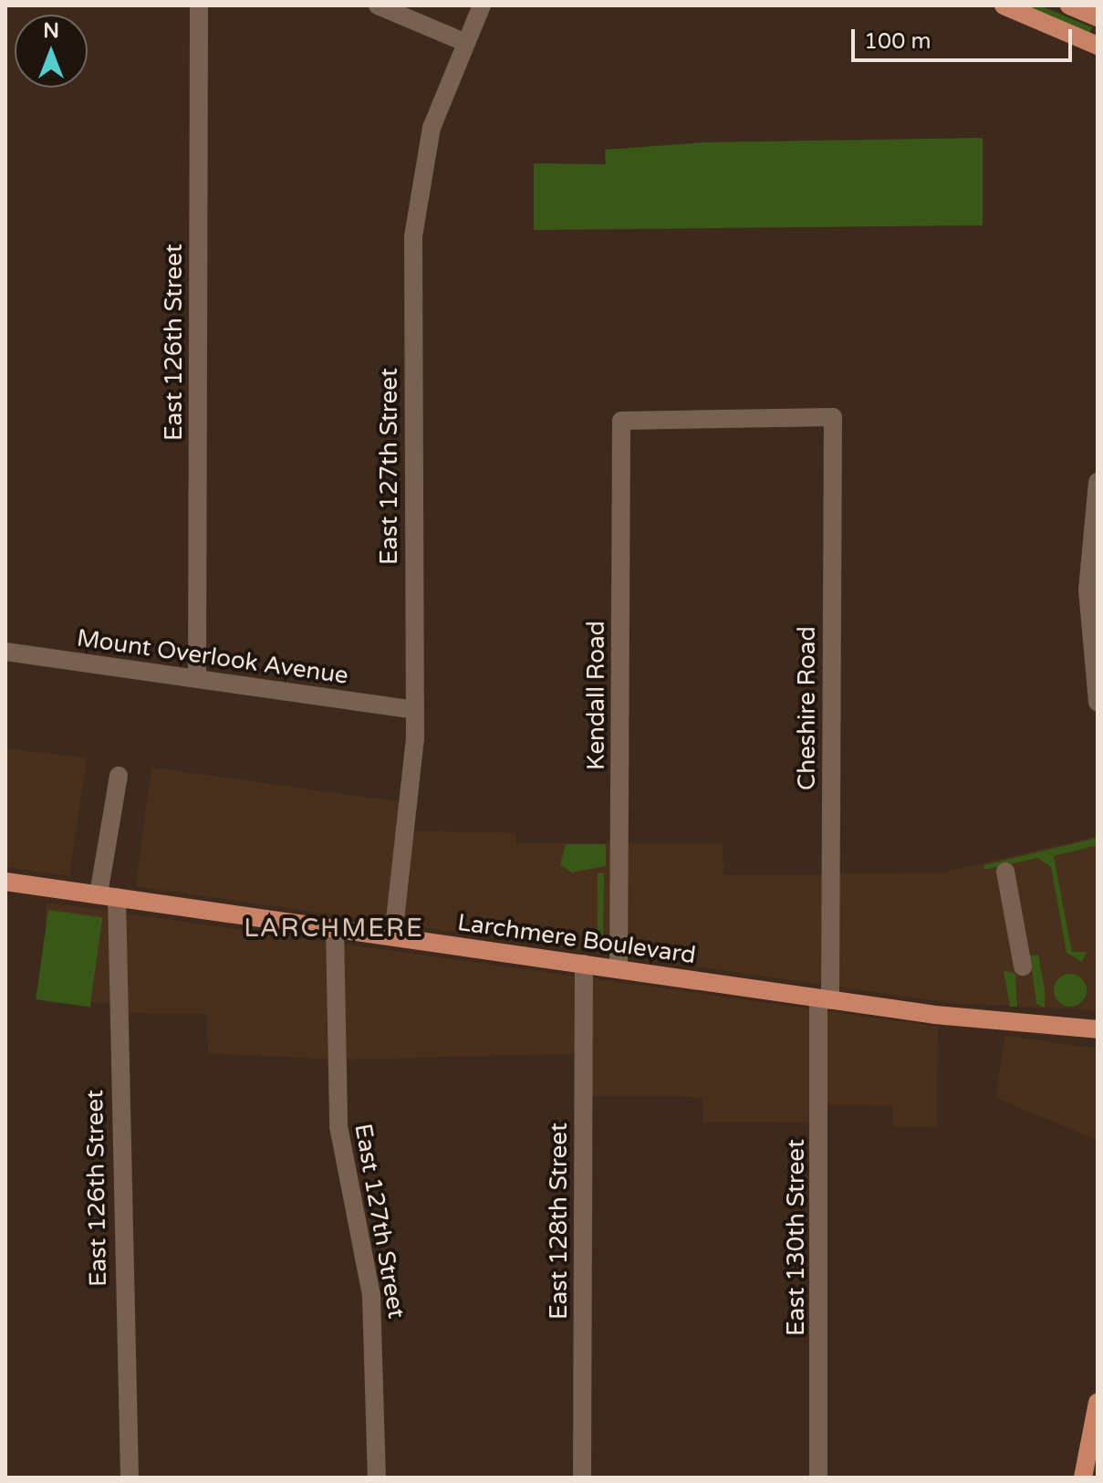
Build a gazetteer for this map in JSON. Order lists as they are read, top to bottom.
{
  "streets": {
    "main road": ["Larchmere Boulevard"],
    "street": [
      "East 126th Street",
      "East 127th Street",
      "Mount Overlook Avenue",
      "Kendall Road",
      "Cheshire Road",
      "East 128th Street",
      "East 130th Street"
    ]
  },
  "crossings": [
    ["East 126th Street", "Mount Overlook Avenue"],
    ["East 126th Street", "Larchmere Boulevard"],
    ["East 127th Street", "Mount Overlook Avenue"],
    ["East 127th Street", "Larchmere Boulevard"],
    ["Kendall Road", "Cheshire Road"],
    ["Kendall Road", "Larchmere Boulevard"],
    ["Cheshire Road", "Larchmere Boulevard"],
    ["Cheshire Road", "East 130th Street"],
    ["Larchmere Boulevard", "East 128th Street"],
    ["Larchmere Boulevard", "East 130th Street"]
  ],
  "districts": ["LARCHMERE"],
  "scale_bar": "100 m",
  "north": "top"
}
